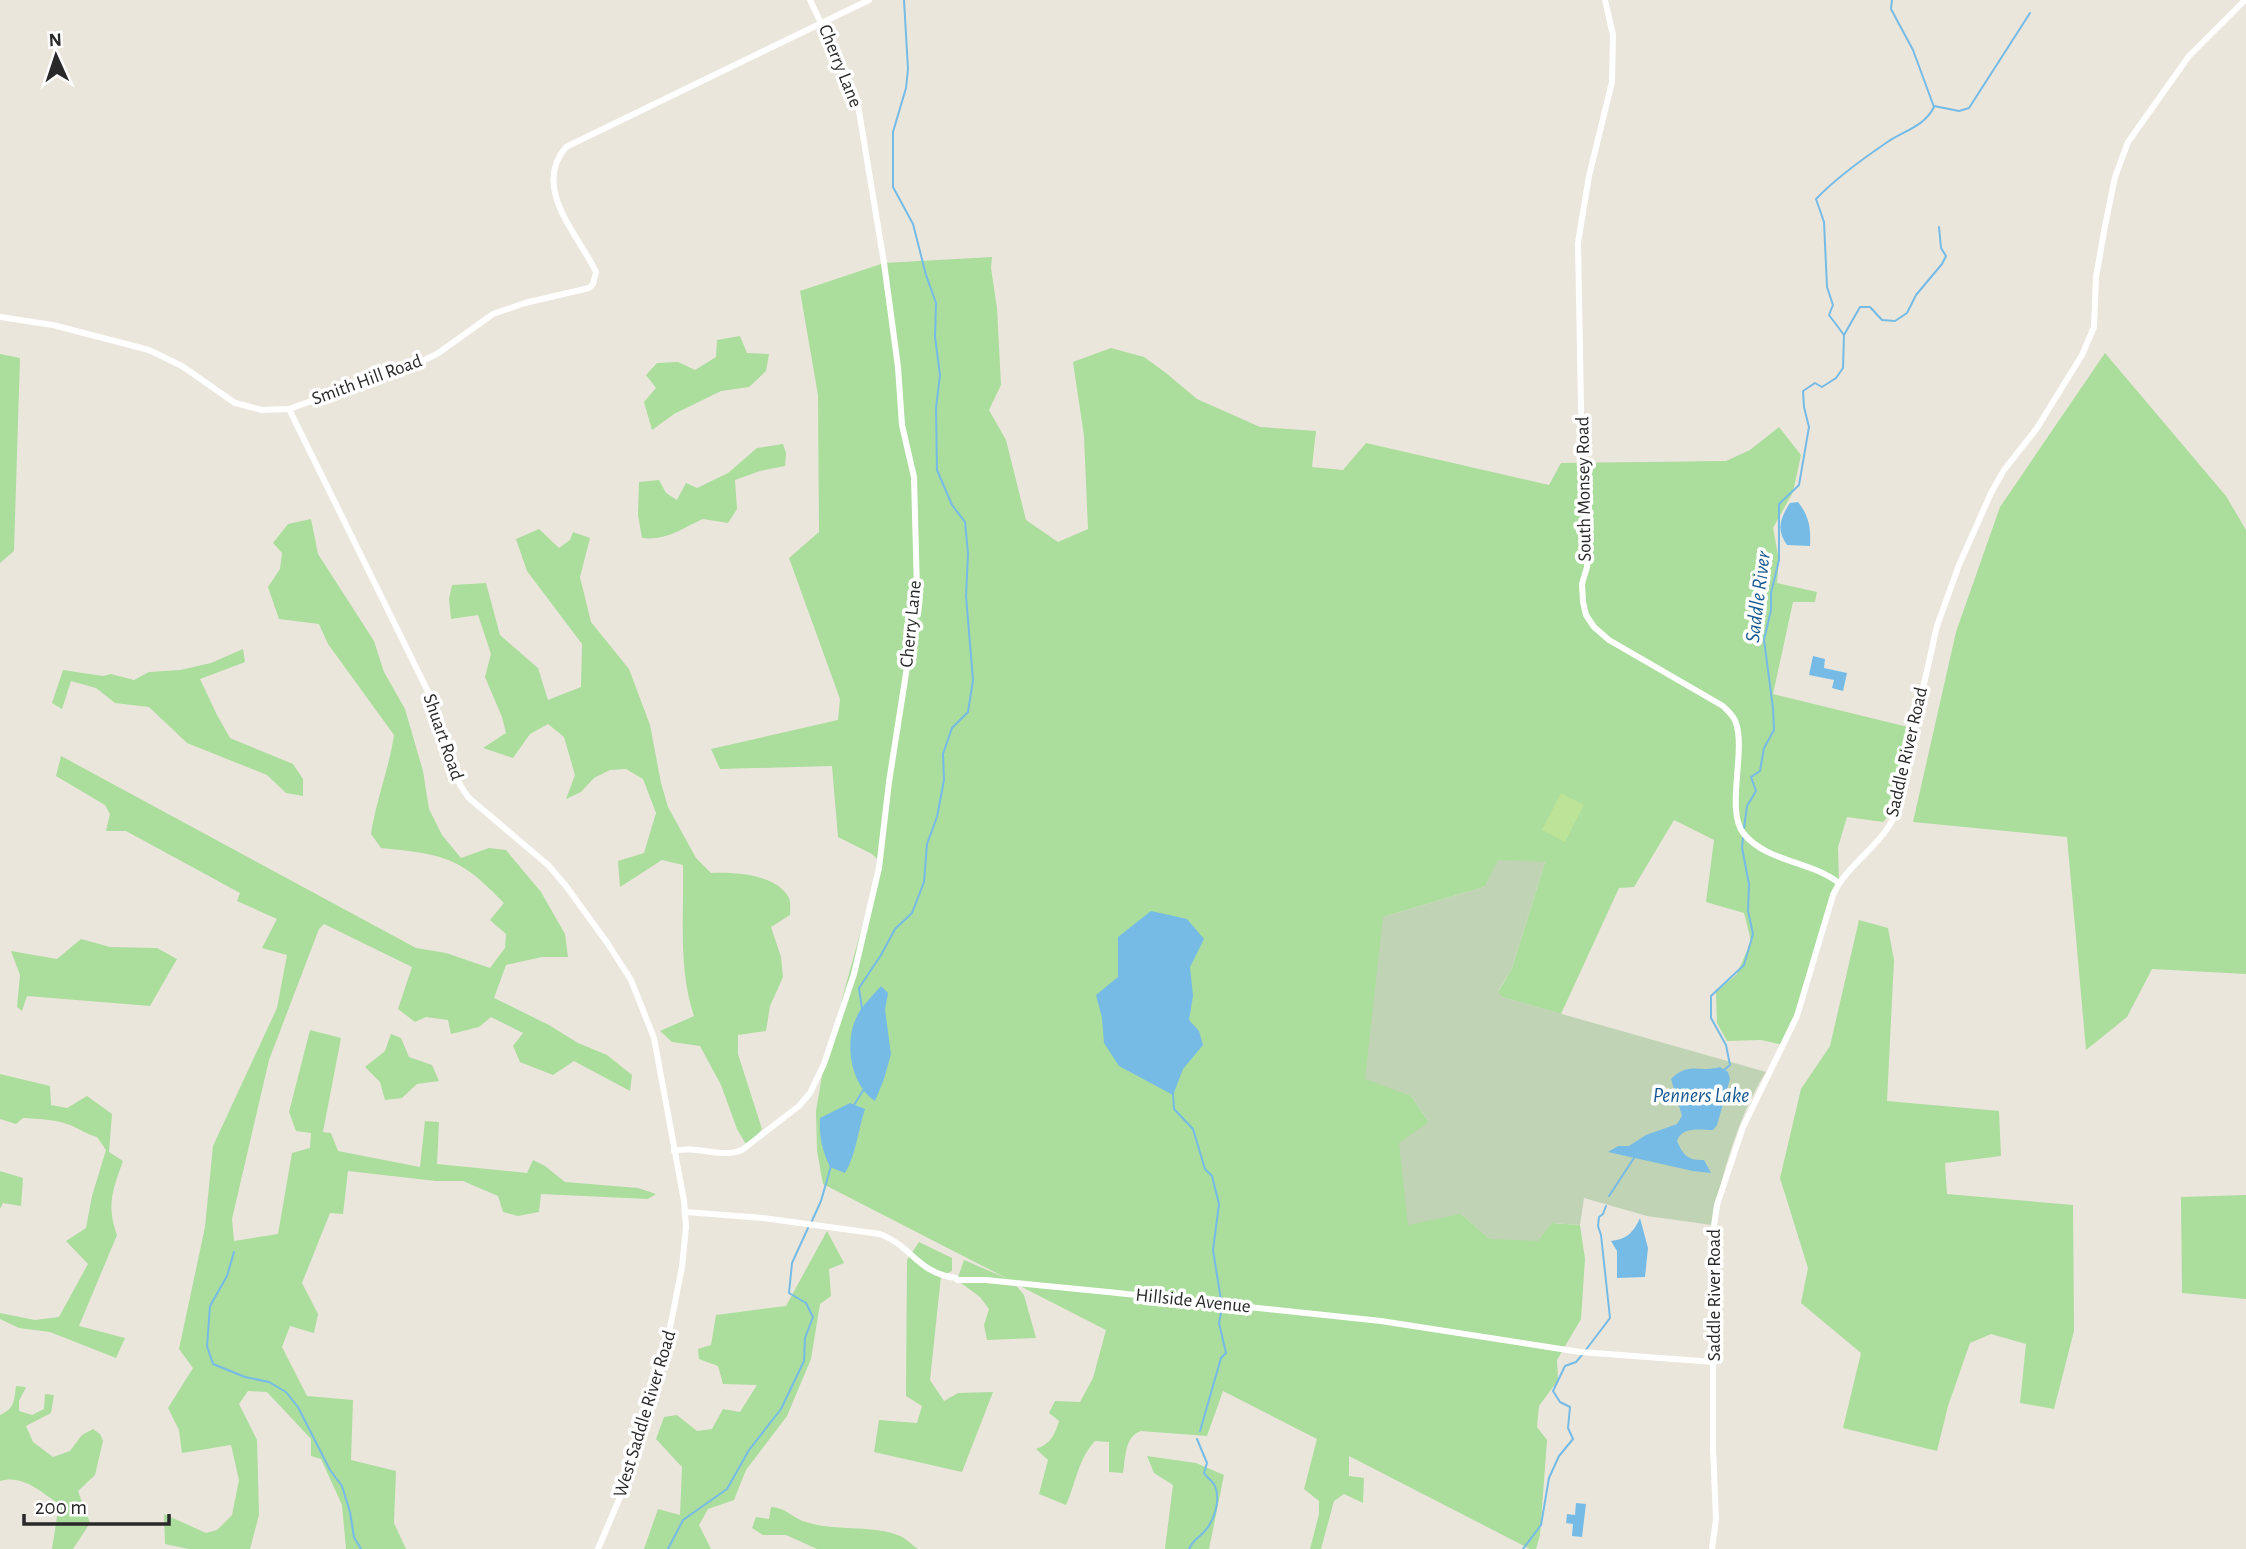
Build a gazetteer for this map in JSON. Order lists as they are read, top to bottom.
{
  "streets": {
    "street": [
      "Cherry Lane",
      "Smith Hill Road",
      "South Monsey Road",
      "Shuart Road",
      "Saddle River Road",
      "Hillside Avenue",
      "West Saddle River Road"
    ]
  },
  "crossings": [
    ["Cherry Lane", "Smith Hill Road"],
    ["Cherry Lane", "West Saddle River Road"],
    ["Smith Hill Road", "Shuart Road"],
    ["South Monsey Road", "Saddle River Road"],
    ["Shuart Road", "West Saddle River Road"],
    ["Saddle River Road", "Hillside Avenue"],
    ["Hillside Avenue", "West Saddle River Road"]
  ],
  "water": ["Saddle River", "Penners Lake"],
  "scale_bar": "200 m",
  "north": "top"
}
